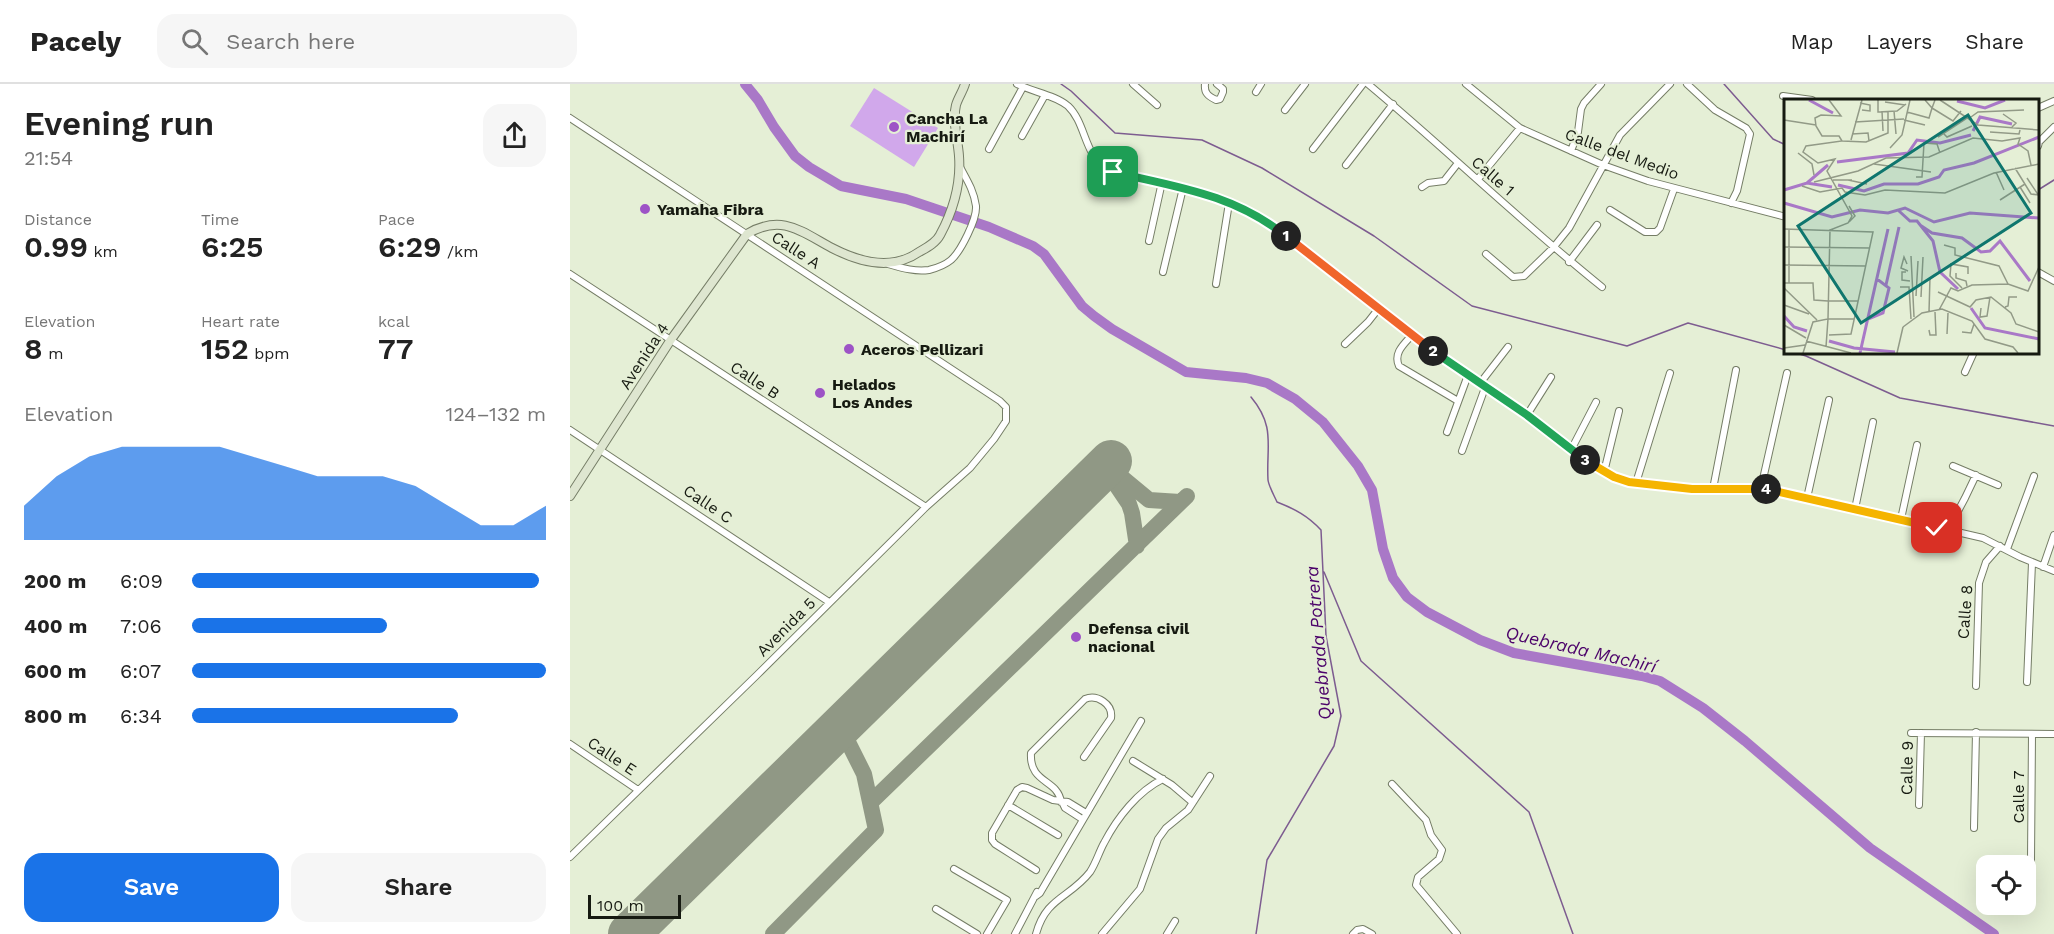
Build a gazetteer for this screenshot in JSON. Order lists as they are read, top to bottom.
{
  "streets": {
    "main road": ["Avenida 4"],
    "street": [
      "Calle del Medio",
      "Calle 1",
      "Calle A",
      "Calle B",
      "Calle C",
      "Calle 8",
      "Avenida 5",
      "Calle E",
      "Calle 9",
      "Calle 7"
    ]
  },
  "crossings": [
    ["Calle A", "Avenida 4"],
    ["Calle A", "Avenida 5"],
    ["Avenida 4", "Calle B"],
    ["Avenida 4", "Calle C"],
    ["Calle B", "Avenida 5"],
    ["Calle C", "Avenida 5"],
    ["Avenida 5", "Calle E"]
  ],
  "water": ["Quebrada Potrera", "Quebrada Machirí"],
  "places": [
    "Cancha La Machirí",
    "Yamaha Fibra",
    "Aceros Pellizari",
    "Helados Los Andes",
    "Defensa civil nacional"
  ],
  "scale_bar": "100 m",
  "page": {
    "header": "Pacely",
    "search": "Search here",
    "nav": ["Map", "Layers", "Share"],
    "heading": ["Evening run", "21:54"],
    "stats": [
      ["Distance", "0.99 km"],
      ["Time", "6:25"],
      ["Pace", "6:29 /km"],
      ["Elevation", "8 m"],
      ["Heart rate", "152 bpm"],
      ["kcal", "77"]
    ],
    "pins": [
      "1",
      "2",
      "3",
      "4"
    ],
    "chart": ["Elevation", "124–132 m"],
    "list": [
      {
        "name": "200 m",
        "note": "6:09"
      },
      {
        "name": "400 m",
        "note": "7:06"
      },
      {
        "name": "600 m",
        "note": "6:07"
      },
      {
        "name": "800 m",
        "note": "6:34"
      }
    ],
    "buttons": ["Save", "Share"],
    "scale": "100 m"
  }
}
